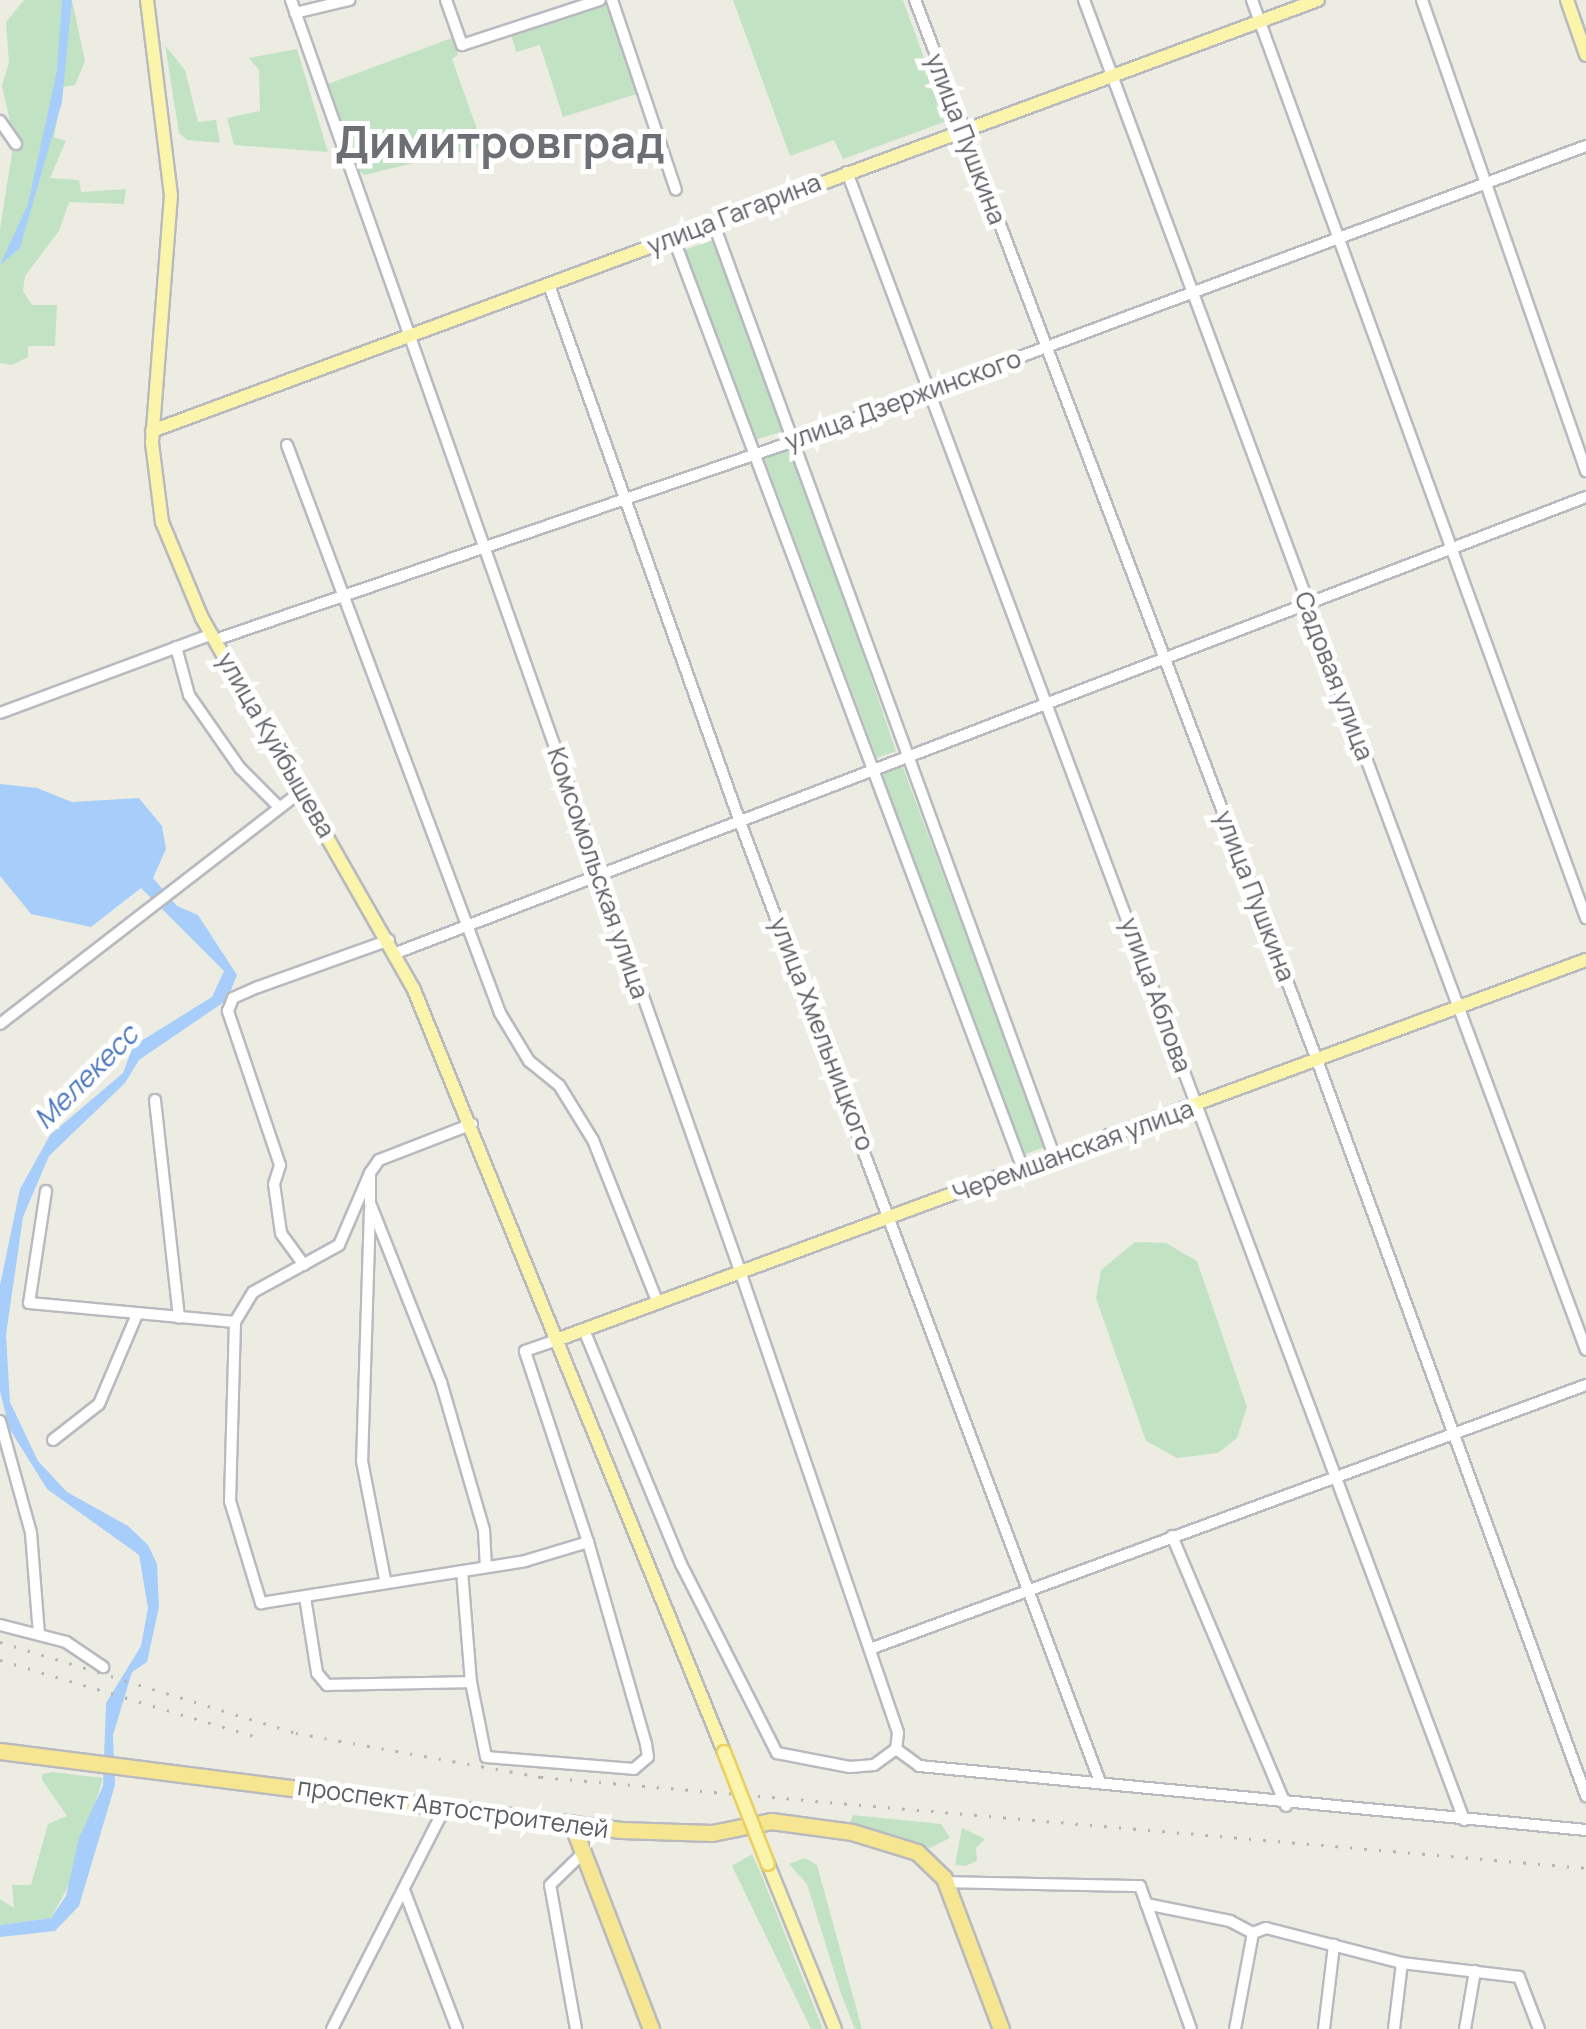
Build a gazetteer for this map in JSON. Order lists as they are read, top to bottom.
{
  "streets": {
    "highway": ["проспект Автостроителей"],
    "main road": ["улица Гагарина", "улица Куйбышева", "Черемшанская улица"],
    "street": [
      "улица Пушкина",
      "улица Дзержинского",
      "Садовая улица",
      "Комсомольская улица",
      "улица Аблова",
      "улица Хмельницкого"
    ]
  },
  "crossings": [
    ["улица Пушкина", "улица Гагарина"],
    ["улица Пушкина", "улица Дзержинского"],
    ["улица Пушкина", "Черемшанская улица"],
    ["улица Гагарина", "Садовая улица"],
    ["улица Гагарина", "улица Куйбышева"],
    ["улица Гагарина", "Комсомольская улица"],
    ["улица Гагарина", "улица Аблова"],
    ["улица Гагарина", "улица Хмельницкого"],
    ["улица Дзержинского", "Садовая улица"],
    ["улица Дзержинского", "улица Куйбышева"],
    ["улица Дзержинского", "Комсомольская улица"],
    ["улица Дзержинского", "улица Аблова"],
    ["улица Дзержинского", "улица Хмельницкого"],
    ["Садовая улица", "Черемшанская улица"],
    ["улица Куйбышева", "Черемшанская улица"],
    ["Комсомольская улица", "Черемшанская улица"],
    ["улица Аблова", "Черемшанская улица"],
    ["улица Хмельницкого", "Черемшанская улица"]
  ],
  "districts": ["Димитровград"],
  "water": ["Мелекесс"]
}
